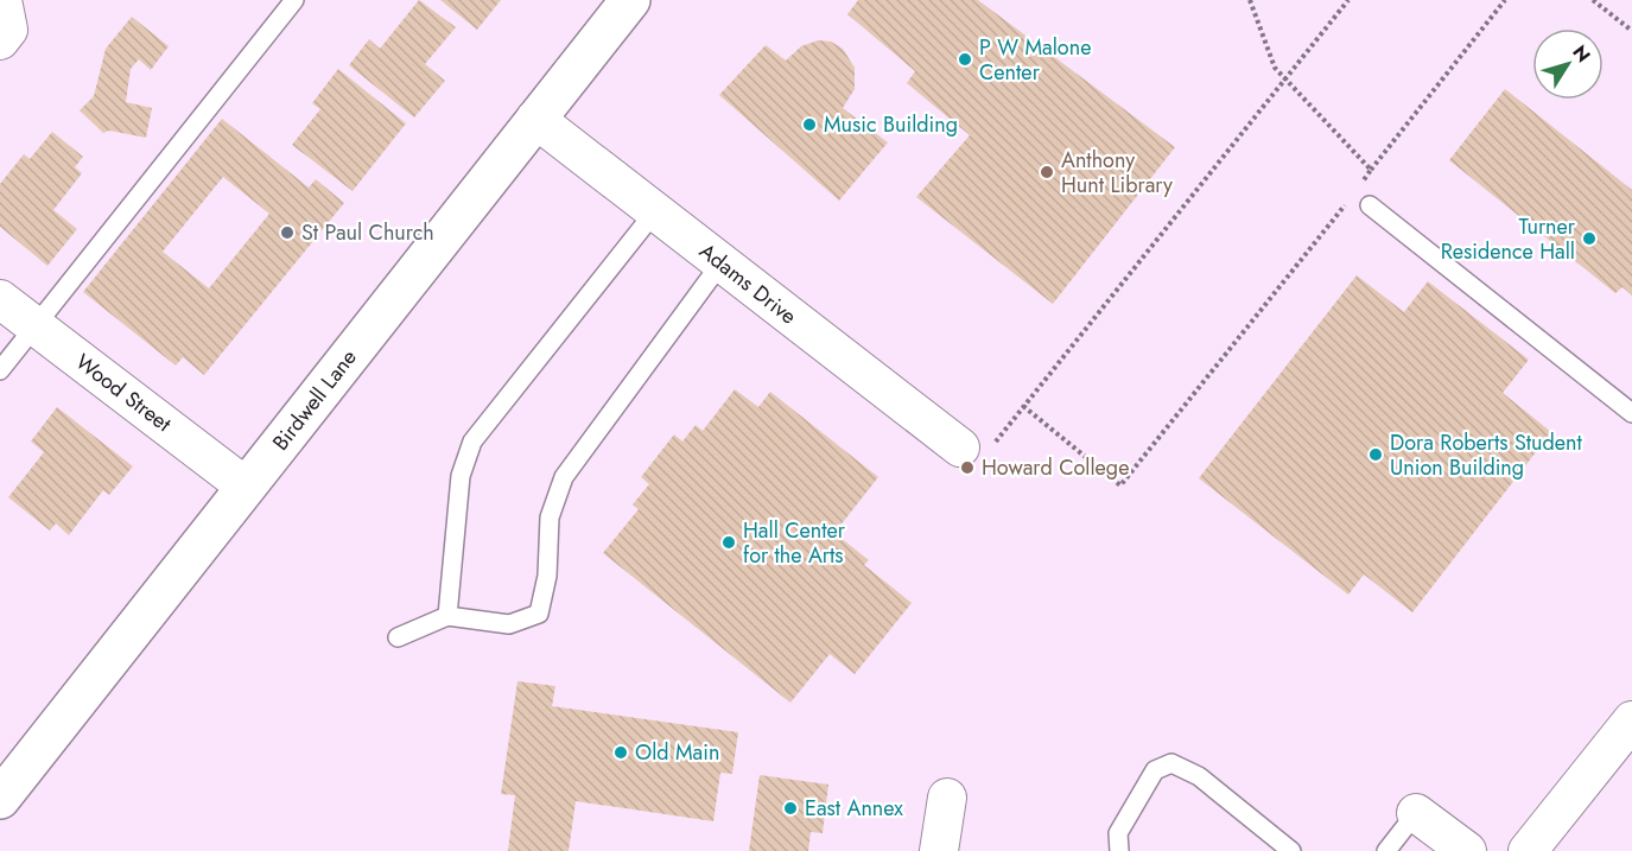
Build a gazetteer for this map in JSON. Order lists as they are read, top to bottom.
{
  "streets": {
    "main road": ["Birdwell Lane"],
    "street": ["Adams Drive", "Wood Street"]
  },
  "crossings": [
    ["Adams Drive", "Birdwell Lane"],
    ["Wood Street", "Birdwell Lane"]
  ],
  "places": [
    "P W Malone Center",
    "Music Building",
    "Anthony Hunt Library",
    "St Paul Church",
    "Turner Residence Hall",
    "Dora Roberts Student Union Building",
    "Howard College",
    "Hall Center for the Arts",
    "Old Main",
    "East Annex"
  ],
  "north": "top right"
}
